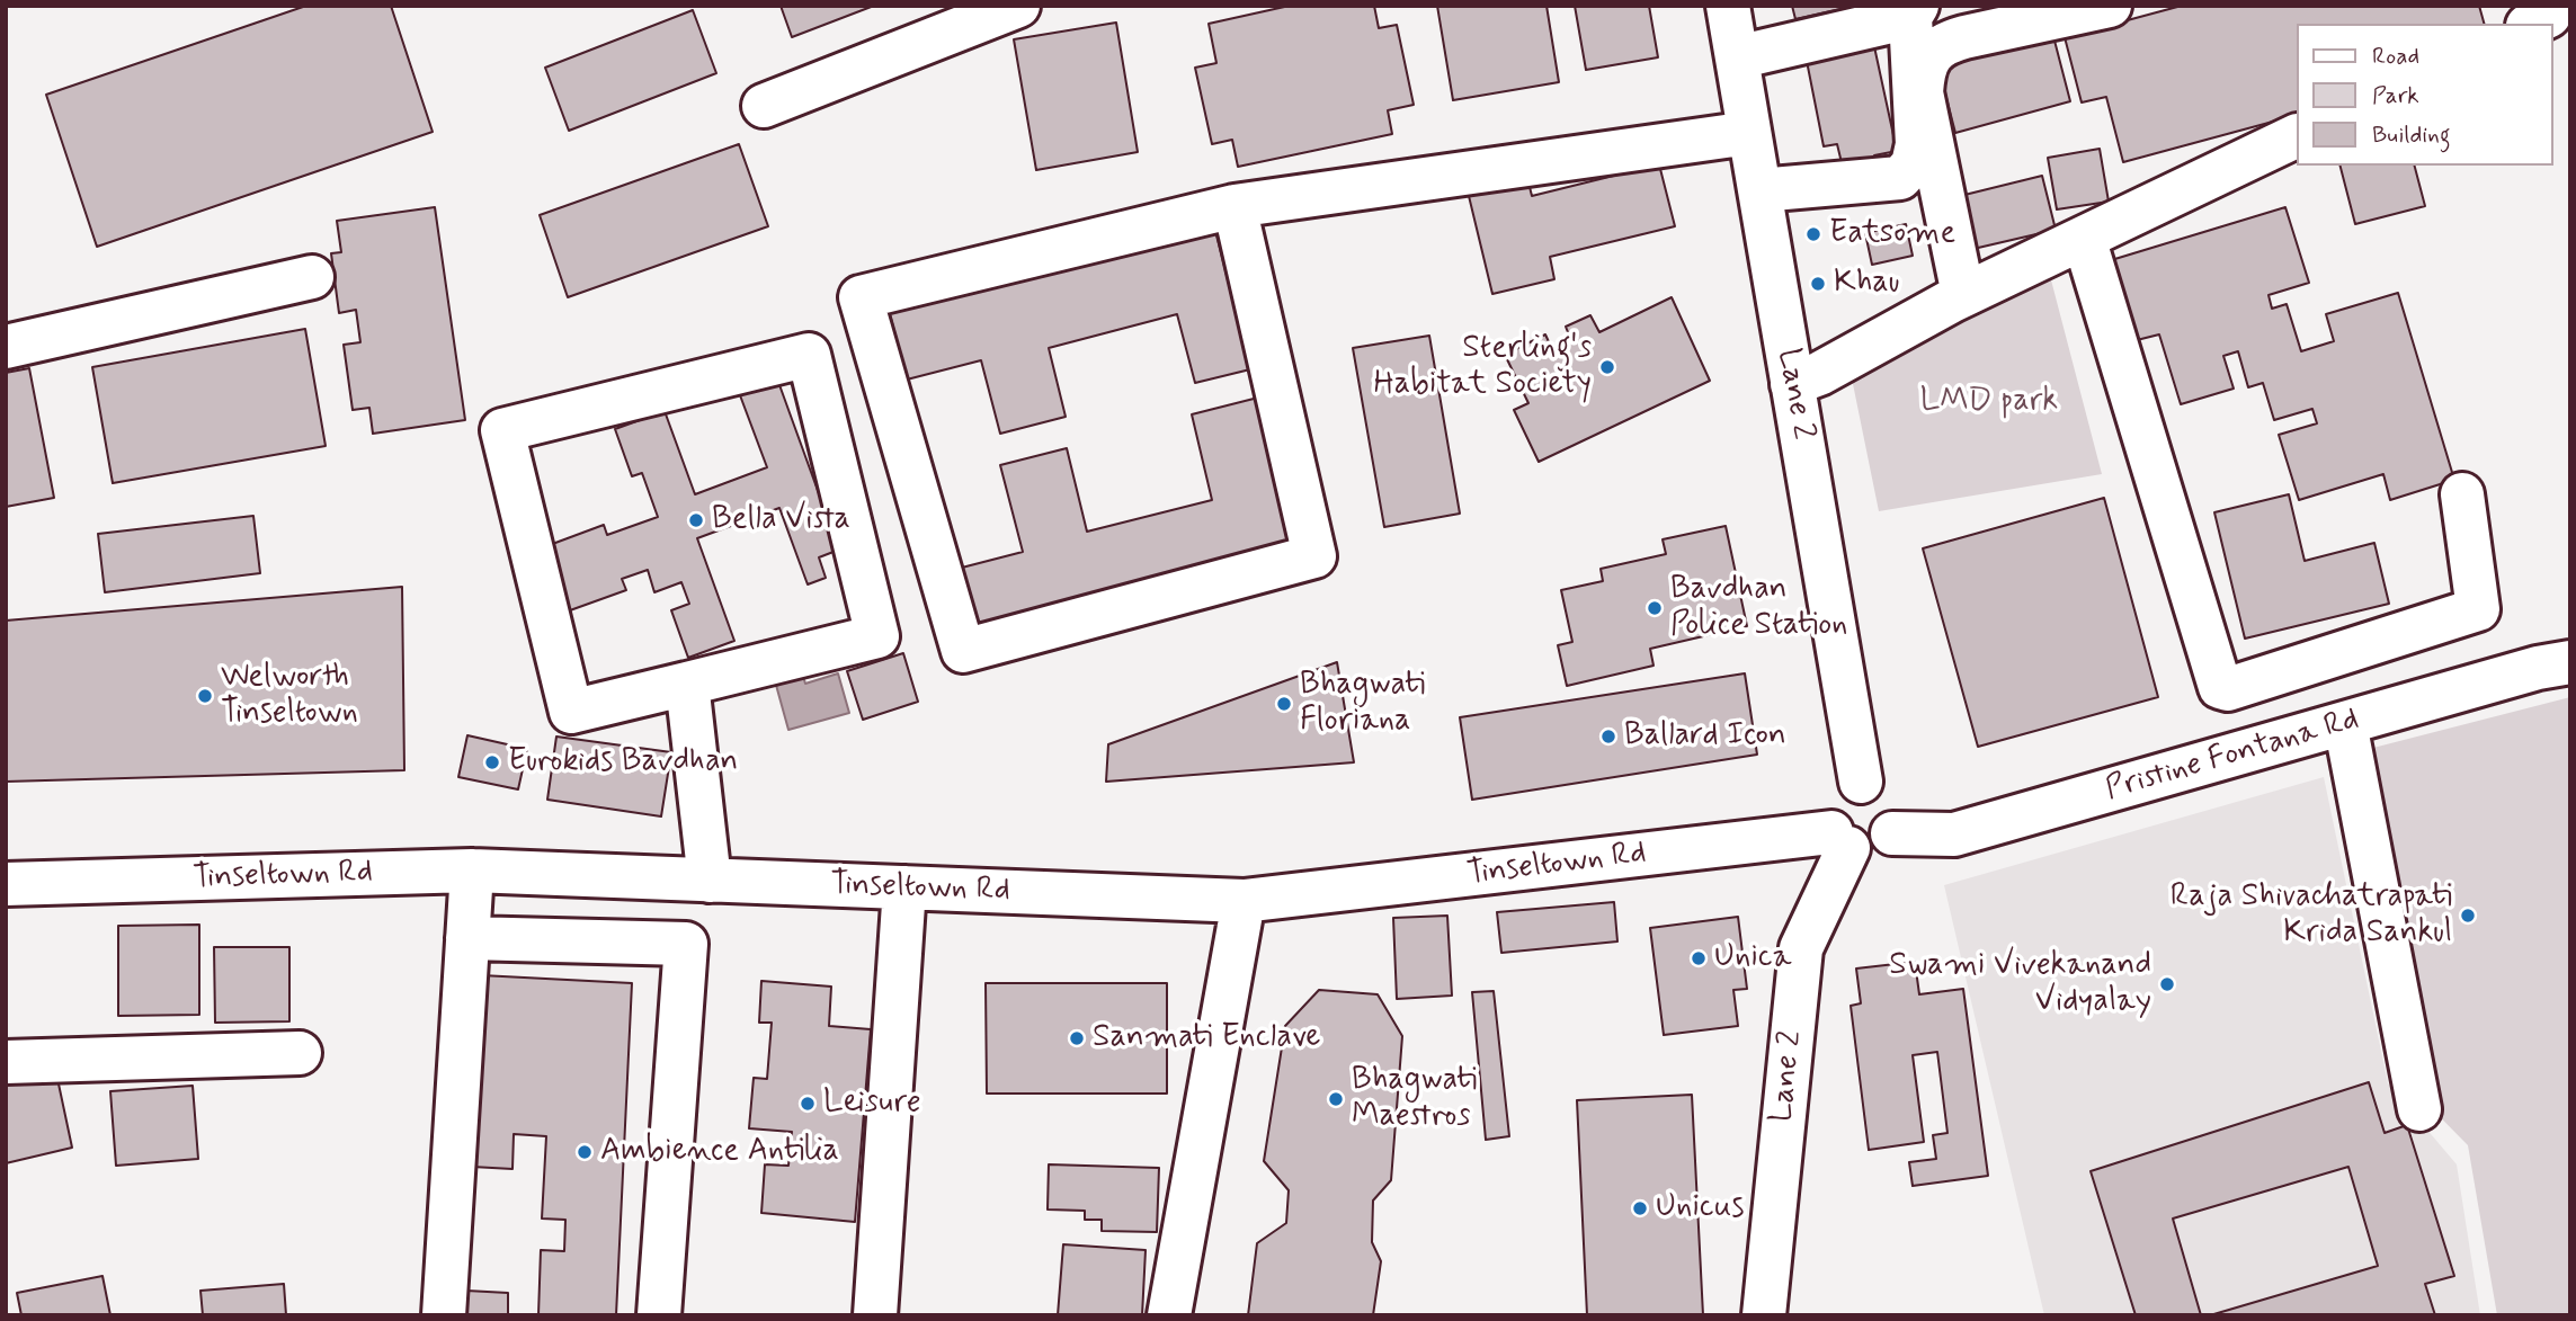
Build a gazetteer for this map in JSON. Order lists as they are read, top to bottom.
{
  "streets": {
    "street": ["Lane 2", "Pristine Fontana Rd", "Tinseltown Rd"]
  },
  "crossings": [
    ["Lane 2", "Pristine Fontana Rd"],
    ["Lane 2", "Tinseltown Rd"],
    ["Pristine Fontana Rd", "Tinseltown Rd"]
  ],
  "parks": ["LMD park"],
  "places": [
    "Eatsome",
    "Khau",
    "Sterling's Habitat Society",
    "Bella Vista",
    "Bavdhan Police Station",
    "Welworth Tinseltown",
    "Bhagwati Floriana",
    "Ballard Icon",
    "Eurokids Bavdhan",
    "Raja Shivachatrapati Krida Sankul",
    "Unica",
    "Swami Vivekanand Vidyalay",
    "Sanmati Enclave",
    "Bhagwati Maestros",
    "Leisure",
    "Ambience Antilia",
    "Unicus"
  ],
  "legend": ["Road", "Park", "Building"]
}
